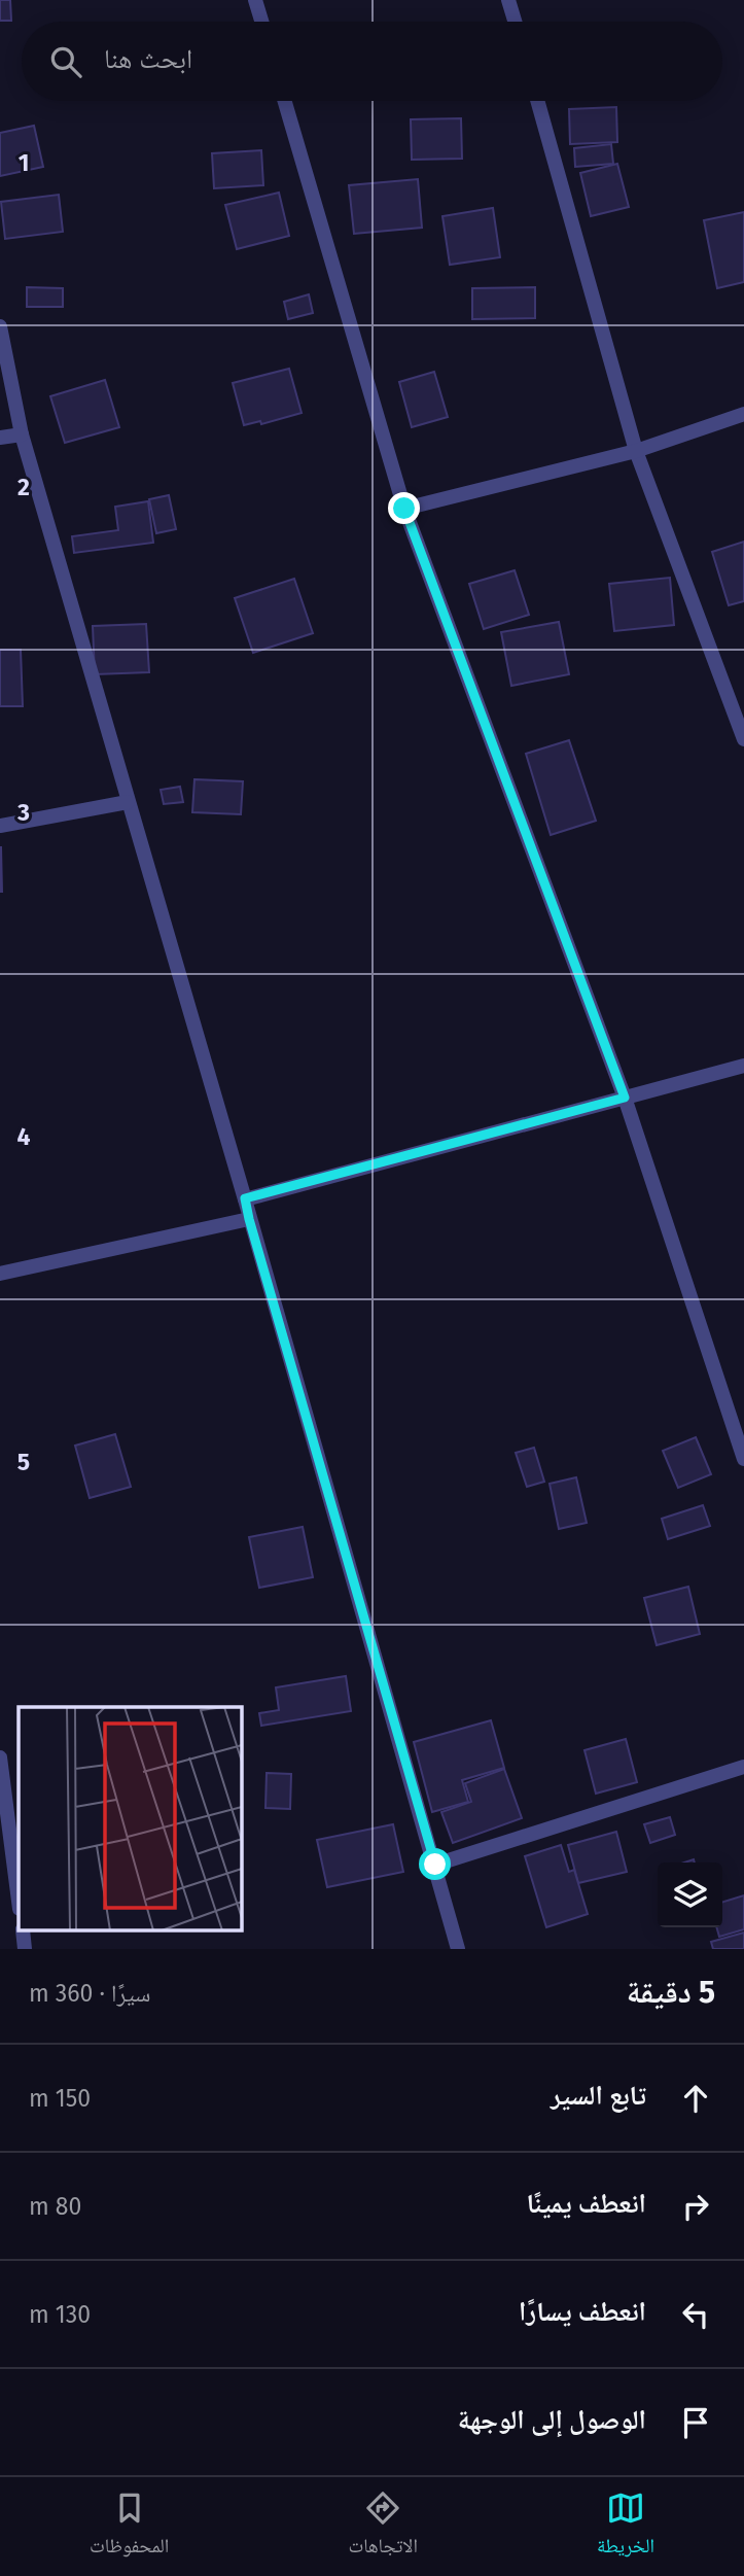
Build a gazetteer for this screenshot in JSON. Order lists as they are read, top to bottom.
{
  "page": {
    "search": "ابحث هنا",
    "heading": ["5 دقيقة", "سيرًا · 360 m"],
    "list": [
      ["تابع السير", "150 m"],
      ["انعطف يمينًا", "80 m"],
      ["انعطف يسارًا", "130 m"],
      "الوصول إلى الوجهة"
    ],
    "nav": ["الخريطة", "الاتجاهات", "المحفوظات"]
  },
  "grid": {
    "rows": [
      "1",
      "2",
      "3",
      "4",
      "5"
    ]
  }
}
